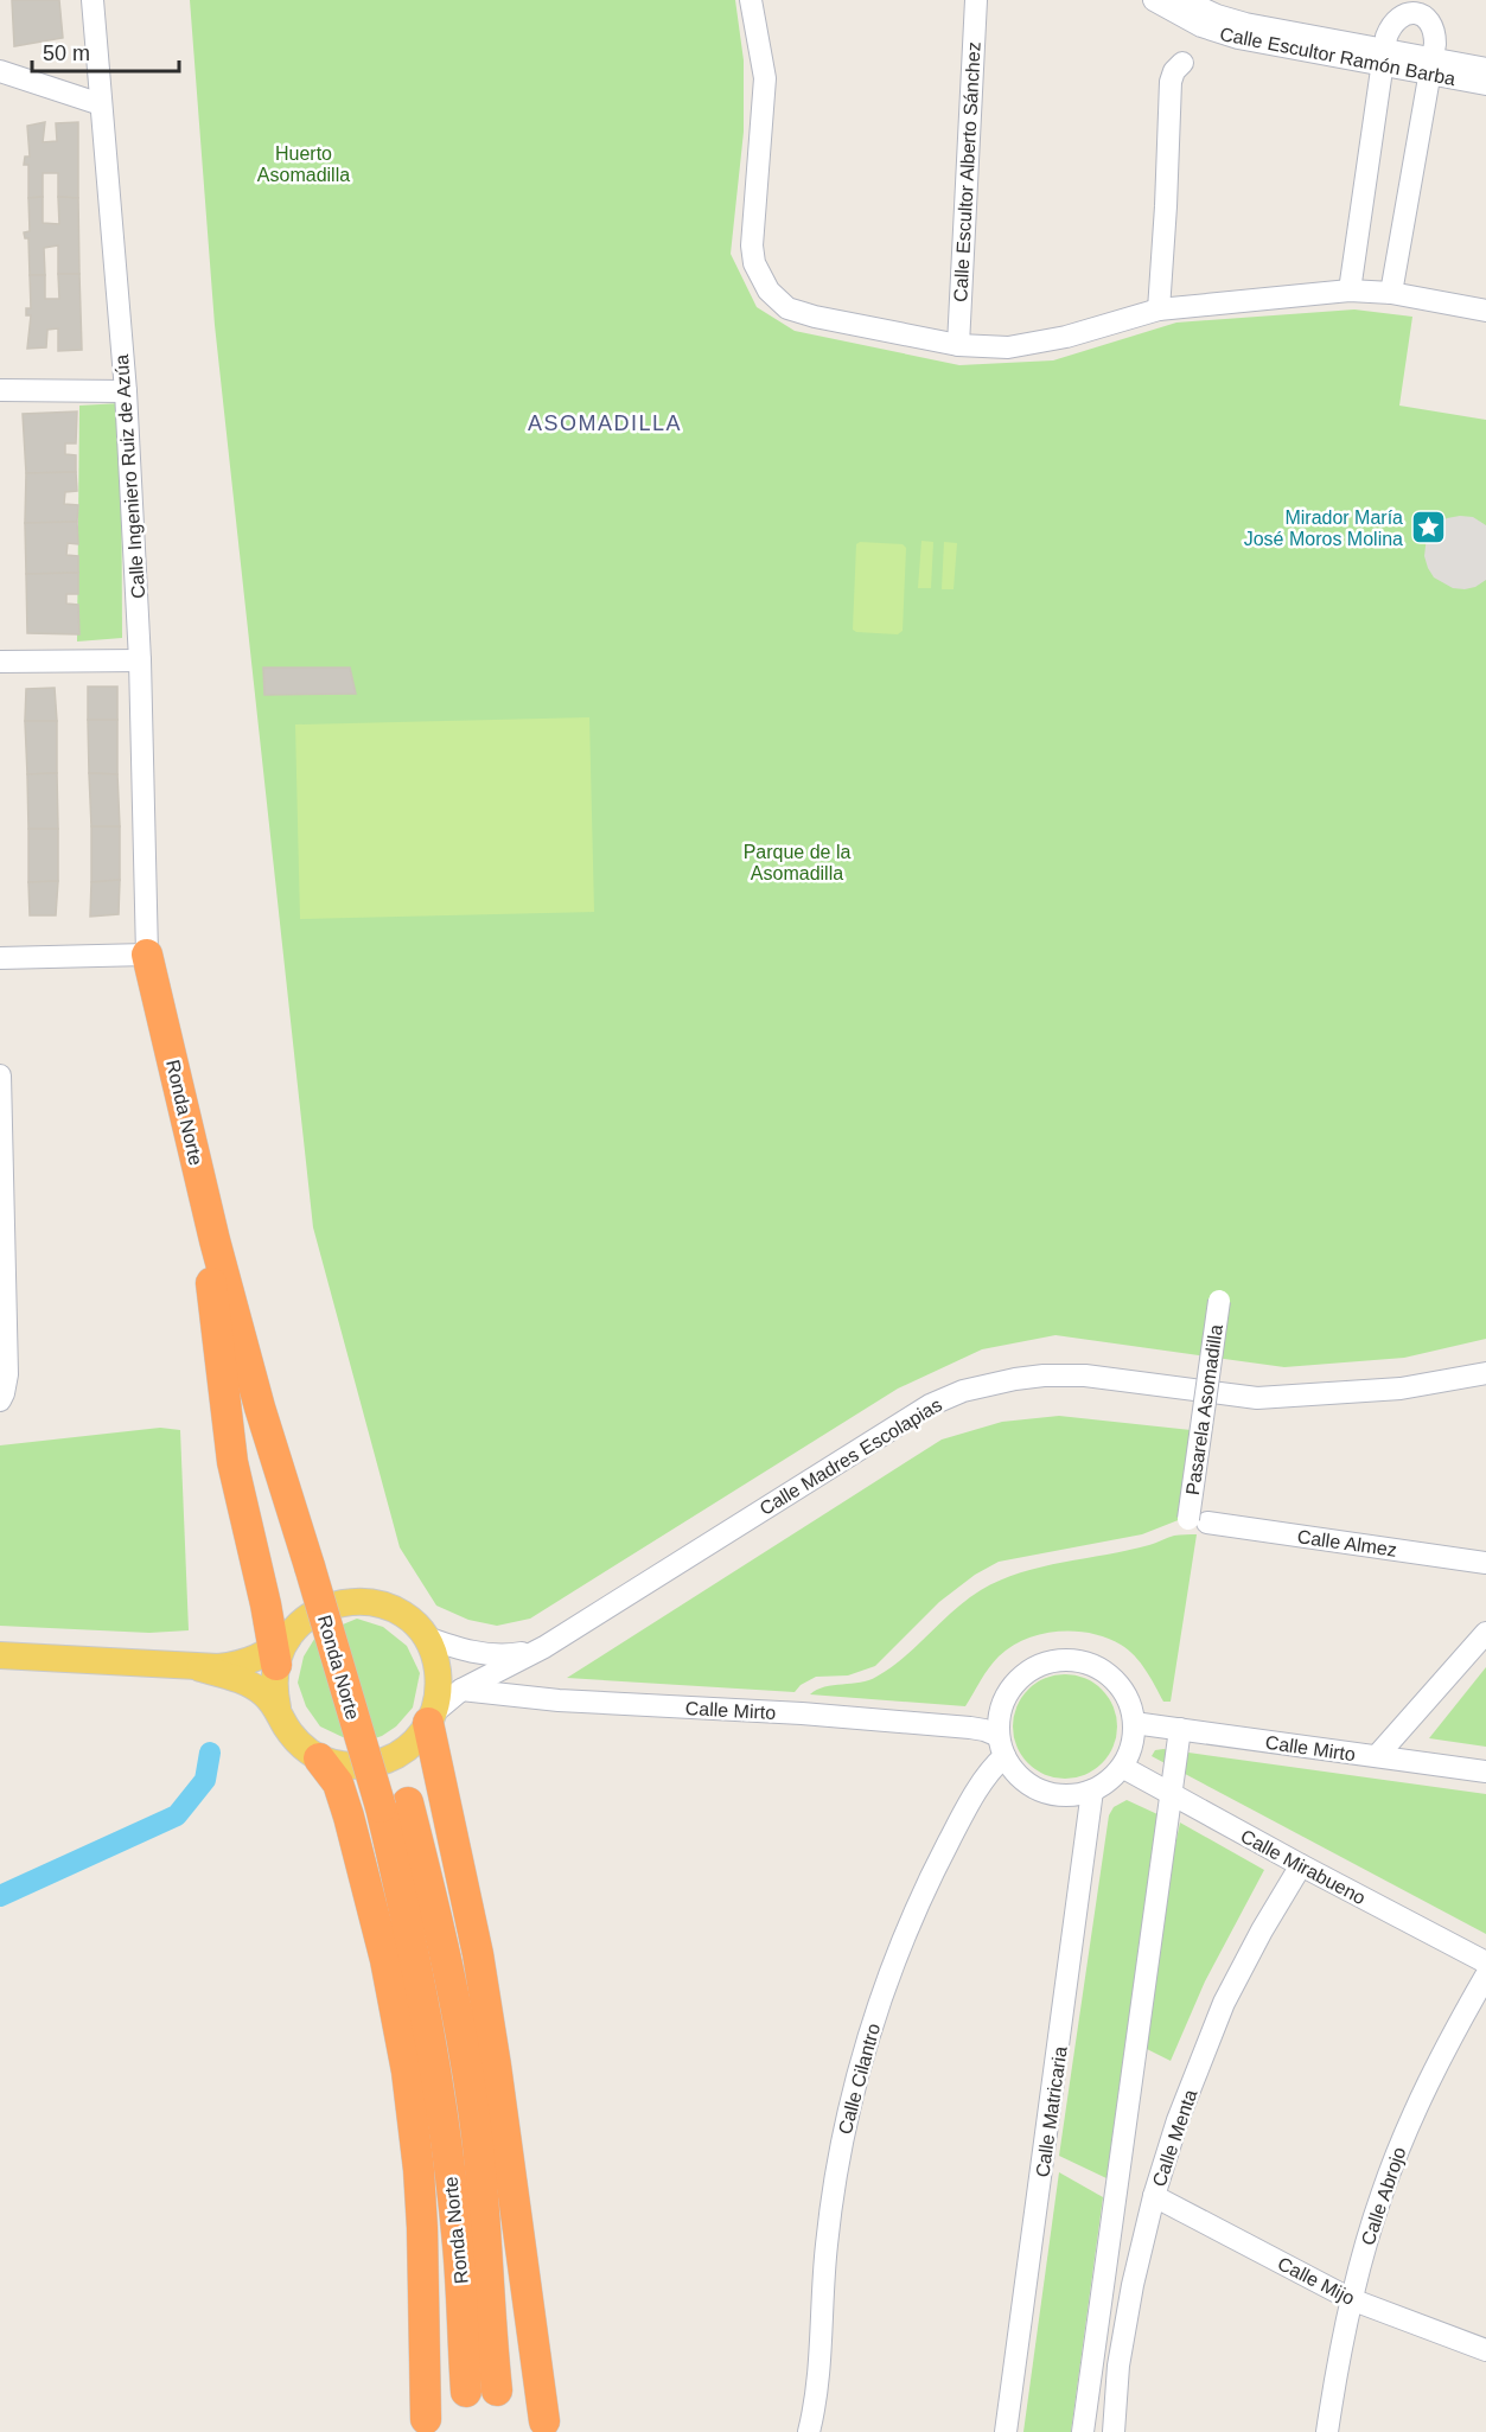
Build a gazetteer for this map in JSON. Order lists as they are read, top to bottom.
{
  "streets": {
    "highway": ["Ronda Norte"],
    "street": [
      "Calle Escultor Ramón Barba",
      "Calle Escultor Alberto Sánchez",
      "Calle Ingeniero Ruiz de Azúa",
      "Pasarela Asomadilla",
      "Calle Madres Escolapias",
      "Calle Almez",
      "Calle Mirto",
      "Calle Mirabueno",
      "Calle Cilantro",
      "Calle Matricaria",
      "Calle Menta",
      "Calle Abrojo",
      "Calle Mijo"
    ]
  },
  "crossings": [
    ["Calle Ingeniero Ruiz de Azúa", "Ronda Norte"],
    ["Pasarela Asomadilla", "Calle Almez"],
    ["Calle Madres Escolapias", "Calle Mirto"],
    ["Calle Mirto", "Calle Mirabueno"],
    ["Calle Mirto", "Calle Cilantro"],
    ["Calle Mirto", "Calle Matricaria"],
    ["Calle Mirabueno", "Calle Cilantro"],
    ["Calle Mirabueno", "Calle Matricaria"],
    ["Calle Mirabueno", "Calle Menta"],
    ["Calle Cilantro", "Calle Matricaria"],
    ["Calle Menta", "Calle Mijo"],
    ["Calle Abrojo", "Calle Mijo"]
  ],
  "districts": ["ASOMADILLA"],
  "parks": ["Huerto Asomadilla", "Parque de la Asomadilla"],
  "places": {
    "place": ["Mirador María José Moros Molina"]
  },
  "scale_bar": "50 m"
}
